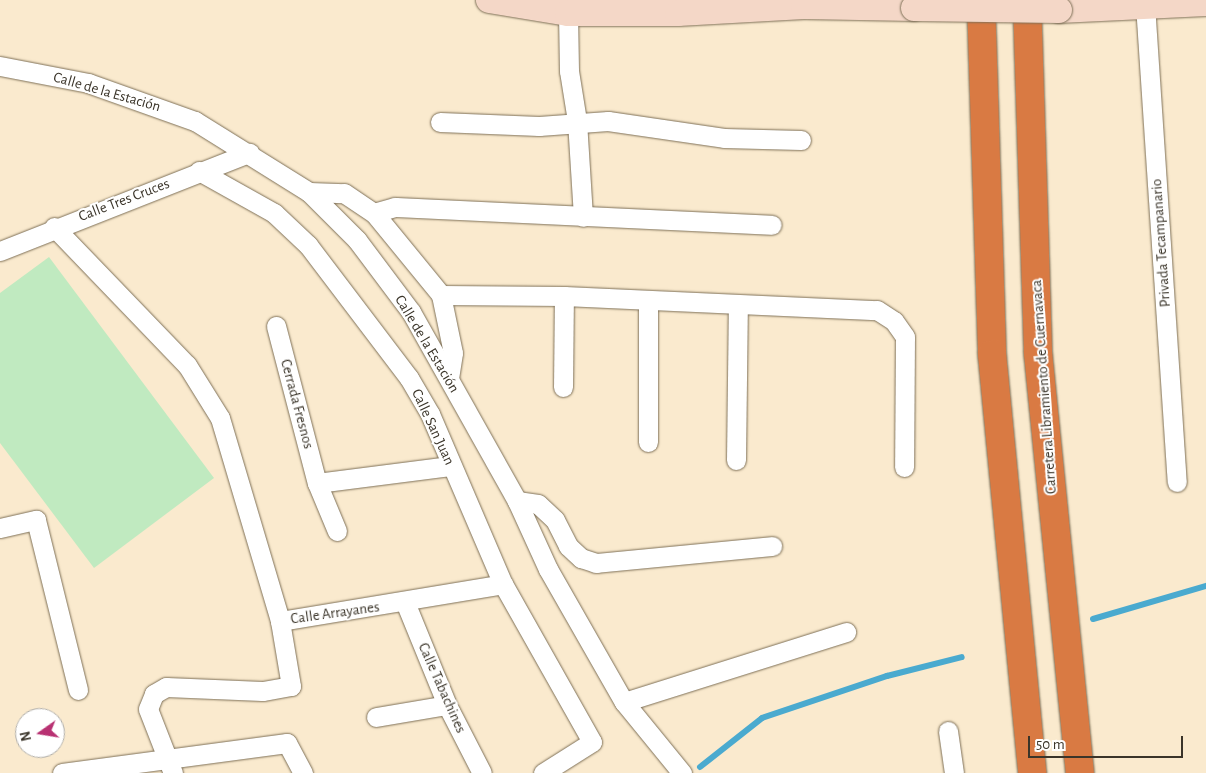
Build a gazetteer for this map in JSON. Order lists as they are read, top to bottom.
{
  "streets": {
    "highway": ["Carretera Libramiento de Cuernavaca"],
    "street": [
      "Calle de la Estación",
      "Calle Tres Cruces",
      "Privada Tecampanario",
      "Cerrada Fresnos",
      "Calle San Juan",
      "Calle Arrayanes",
      "Calle Tabachines"
    ]
  },
  "crossings": [
    ["Calle de la Estación", "Calle Tres Cruces"],
    ["Calle Tres Cruces", "Calle San Juan"],
    ["Calle San Juan", "Calle Arrayanes"],
    ["Calle Arrayanes", "Calle Tabachines"]
  ],
  "scale_bar": "50 m",
  "north": "left"
}
